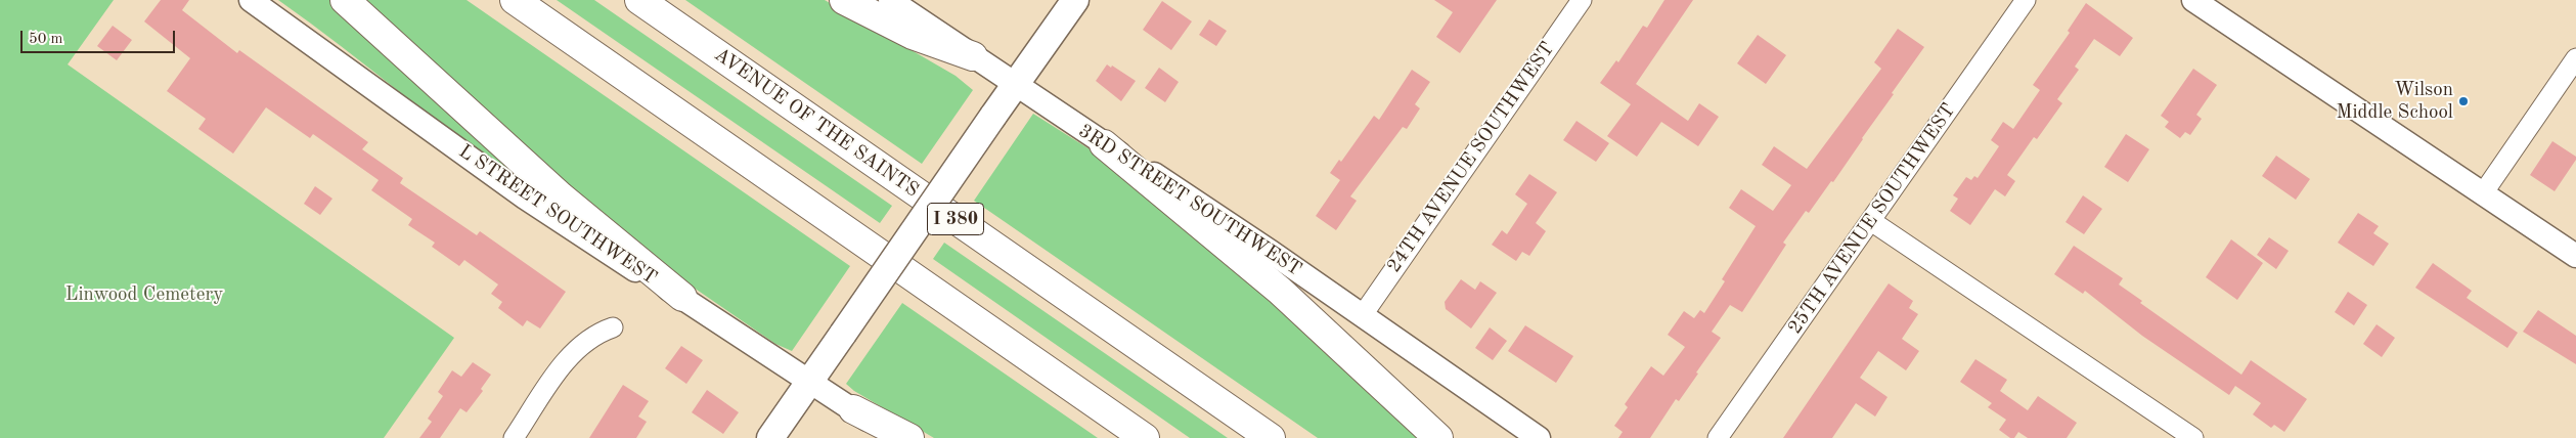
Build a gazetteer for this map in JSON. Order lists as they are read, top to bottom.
{
  "streets": {
    "highway": ["AVENUE OF THE SAINTS", "I 380"],
    "street": [
      "24TH AVENUE SOUTHWEST",
      "3RD STREET SOUTHWEST",
      "L STREET SOUTHWEST",
      "25TH AVENUE SOUTHWEST"
    ]
  },
  "crossings": [
    ["24TH AVENUE SOUTHWEST", "3RD STREET SOUTHWEST"]
  ],
  "parks": ["Linwood Cemetery"],
  "places": ["Wilson Middle School"],
  "scale_bar": "50 m"
}
